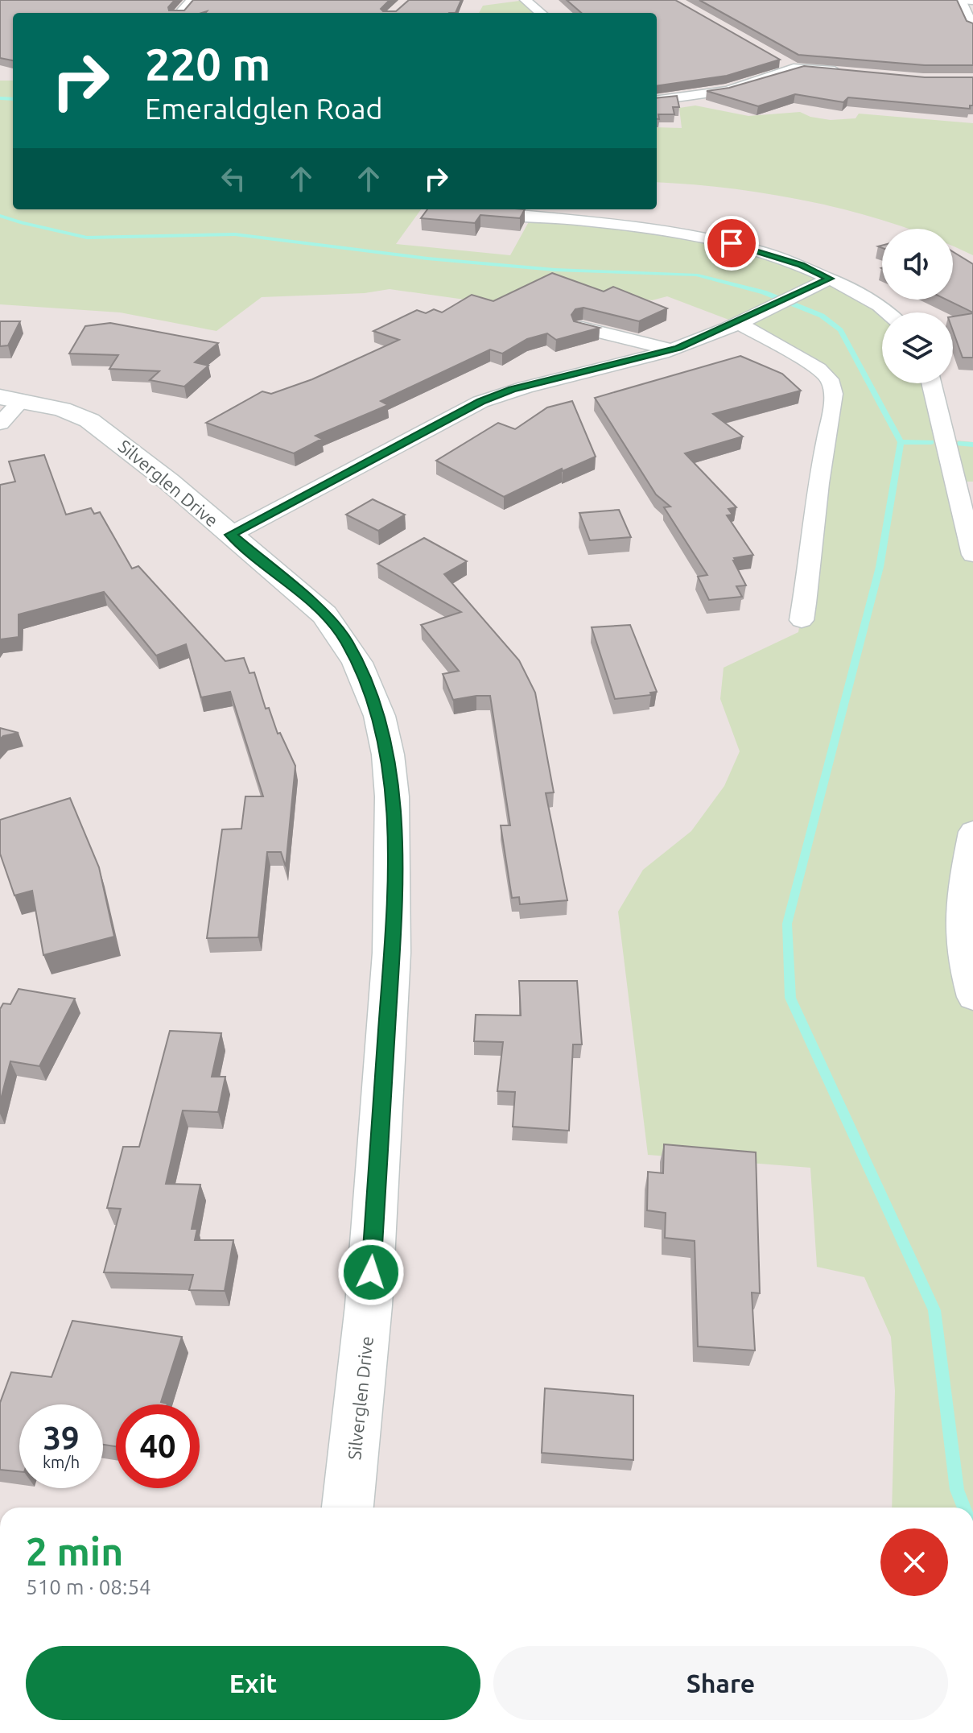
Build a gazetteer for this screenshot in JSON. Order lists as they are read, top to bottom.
{
  "streets": {
    "street": ["Silverglen Drive"]
  },
  "page": {
    "turn": ["220 m", "Emeraldglen Road"],
    "speed": "39 km/h",
    "limit": "40",
    "heading": ["2 min", "510 m · 08:54"],
    "buttons": ["Exit", "Share"]
  }
}
